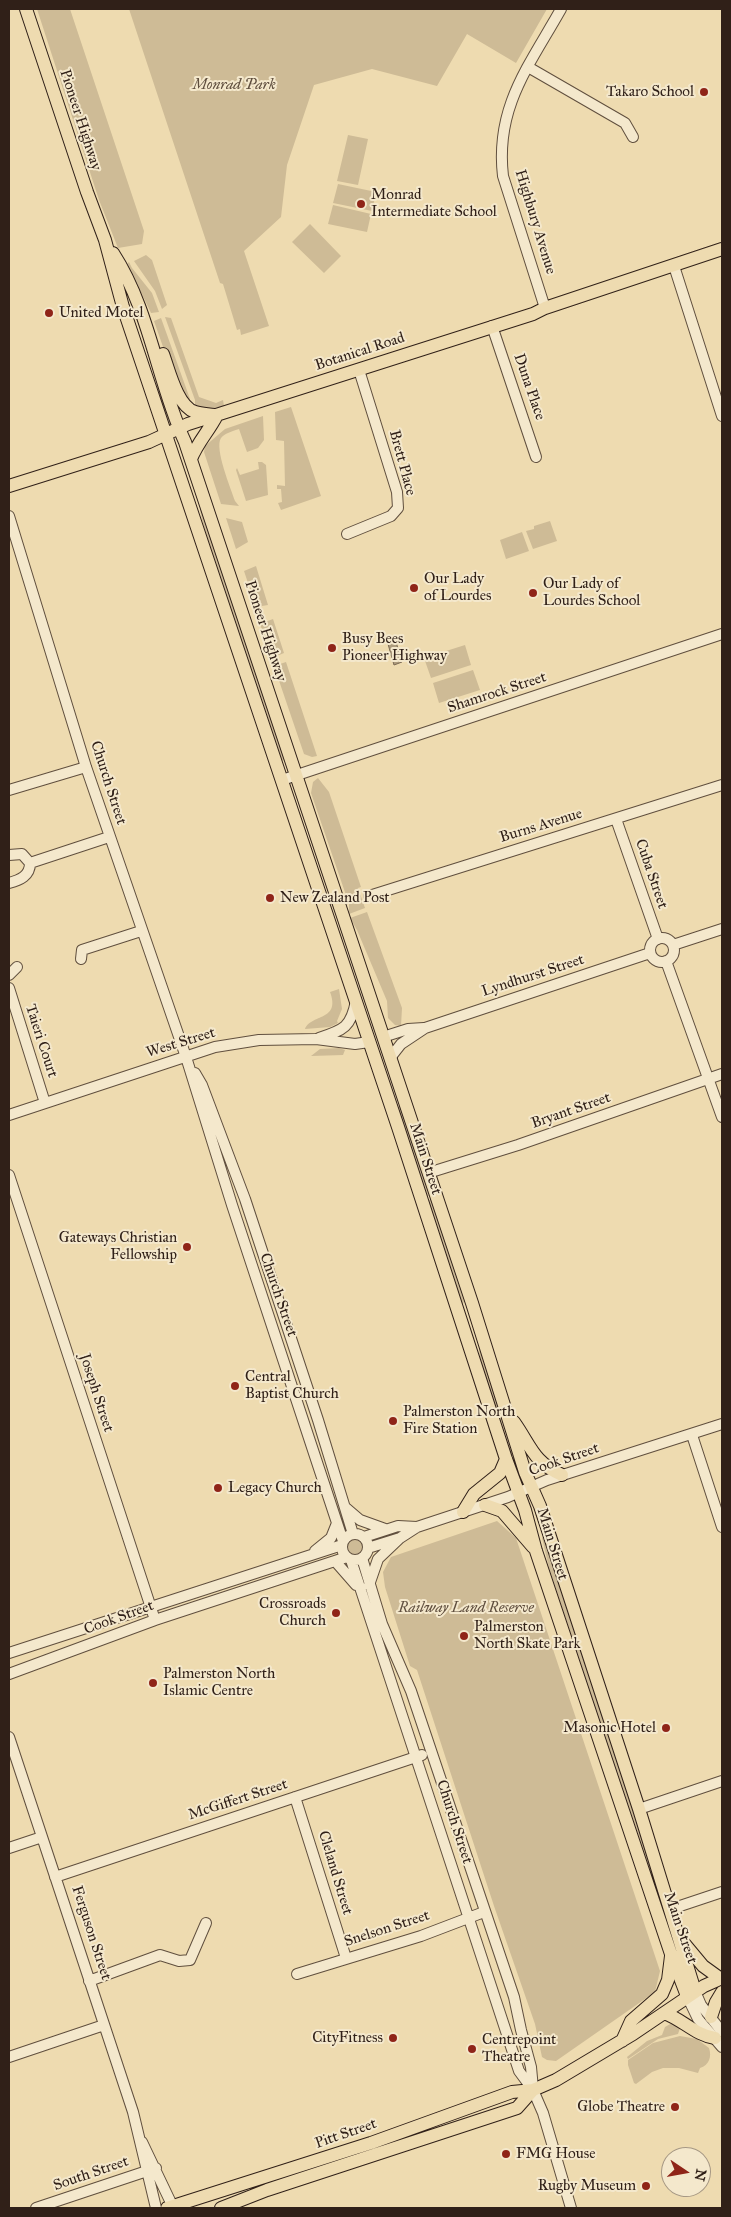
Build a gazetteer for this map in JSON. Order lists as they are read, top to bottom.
{
  "streets": {
    "main road": [
      "Pioneer Highway",
      "Botanical Road",
      "Main Street",
      "Pitt Street"
    ],
    "street": [
      "Highbury Avenue",
      "Duna Place",
      "Brett Place",
      "Shamrock Street",
      "Church Street",
      "Burns Avenue",
      "Cuba Street",
      "Lyndhurst Street",
      "Taieri Court",
      "West Street",
      "Bryant Street",
      "Joseph Street",
      "Cook Street",
      "McGiffert Street",
      "Cleland Street",
      "Snelson Street",
      "Ferguson Street",
      "South Street"
    ]
  },
  "crossings": [
    ["Pioneer Highway", "Botanical Road"],
    ["Pioneer Highway", "Shamrock Street"],
    ["Pioneer Highway", "Lyndhurst Street"],
    ["Pioneer Highway", "West Street"],
    ["Pioneer Highway", "Main Street"],
    ["Highbury Avenue", "Botanical Road"],
    ["Botanical Road", "Duna Place"],
    ["Botanical Road", "Brett Place"],
    ["Church Street", "West Street"],
    ["Church Street", "Cook Street"],
    ["Church Street", "McGiffert Street"],
    ["Church Street", "Snelson Street"],
    ["Church Street", "Pitt Street"],
    ["Burns Avenue", "Cuba Street"],
    ["Cuba Street", "Lyndhurst Street"],
    ["Lyndhurst Street", "Main Street"],
    ["Taieri Court", "West Street"],
    ["West Street", "Main Street"],
    ["Bryant Street", "Main Street"],
    ["Main Street", "Cook Street"],
    ["Main Street", "Pitt Street"],
    ["Joseph Street", "Cook Street"],
    ["McGiffert Street", "Cleland Street"],
    ["McGiffert Street", "Ferguson Street"],
    ["Cleland Street", "Snelson Street"],
    ["Ferguson Street", "Pitt Street"],
    ["Ferguson Street", "South Street"]
  ],
  "parks": ["Monrad Park", "Railway Land Reserve"],
  "places": [
    "Takaro School",
    "Monrad Intermediate School",
    "United Motel",
    "Our Lady of Lourdes",
    "Our Lady of Lourdes School",
    "Busy Bees Pioneer Highway",
    "New Zealand Post",
    "Gateways Christian Fellowship",
    "Central Baptist Church",
    "Palmerston North Fire Station",
    "Legacy Church",
    "Crossroads Church",
    "Palmerston North Skate Park",
    "Palmerston North Islamic Centre",
    "Masonic Hotel",
    "CityFitness",
    "Centrepoint Theatre",
    "Globe Theatre",
    "FMG House",
    "Rugby Museum"
  ],
  "north": "right"
}
